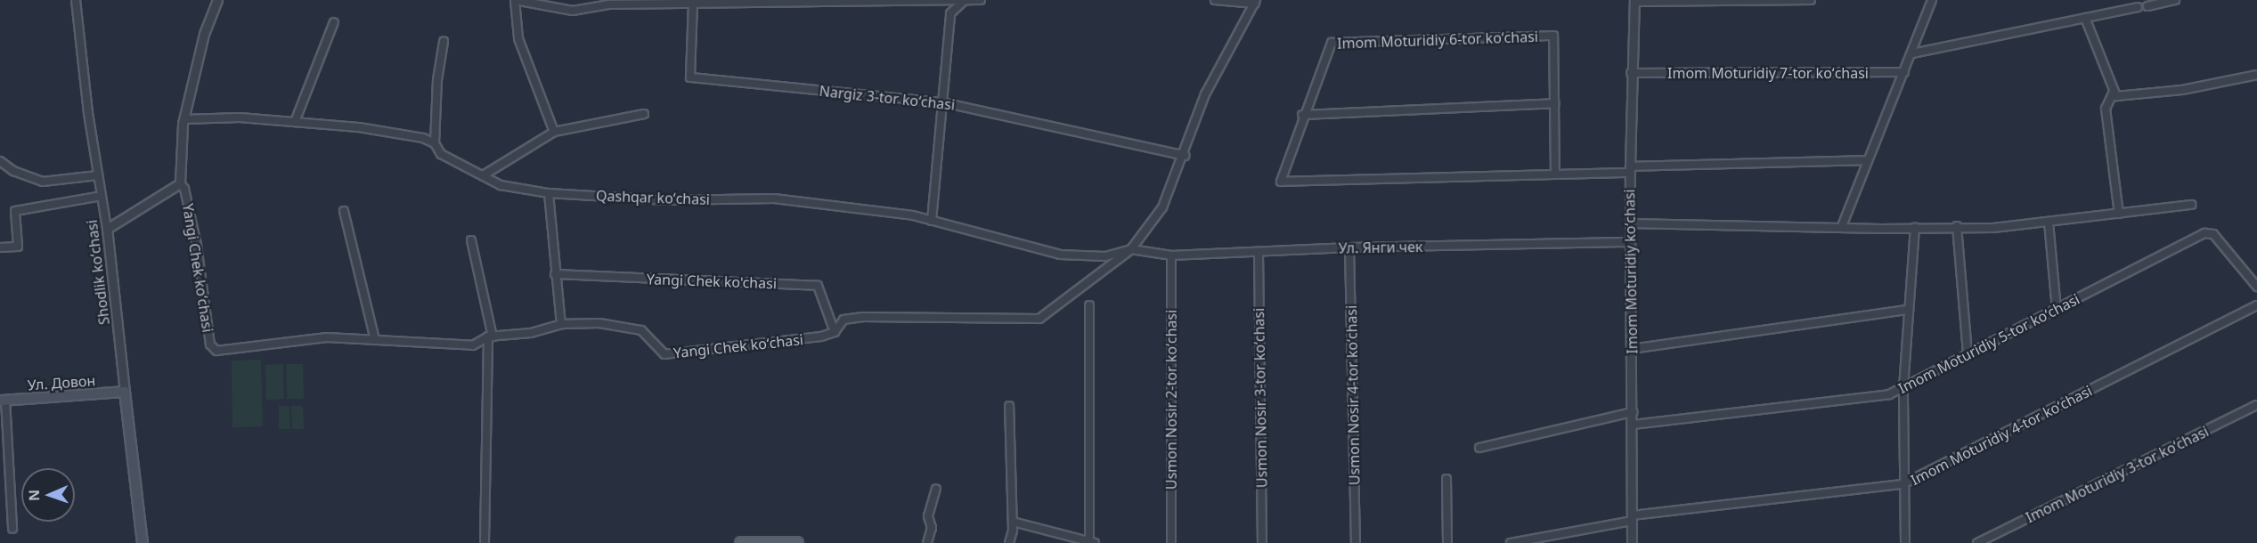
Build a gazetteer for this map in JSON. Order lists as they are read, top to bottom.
{
  "streets": {
    "main road": ["Shodlik koʻchasi", "Ул. Довон"],
    "street": [
      "Imom Moturidiy 6-tor koʻchasi",
      "Imom Moturidiy 7-tor koʻchasi",
      "Nargiz 3-tor koʻchasi",
      "Qashqar koʻchasi",
      "Ул. Янги чек",
      "Yangi Chek koʻchasi",
      "Imom Moturidiy koʻchasi",
      "Yangi Chek ko'chasi",
      "Imom Moturidiy 5-tor koʻchasi",
      "Usmon Nosir 4-tor koʻchasi",
      "Usmon Nosir 3-tor koʻchasi",
      "Usmon Nosir 2-tor koʻchasi",
      "Imom Moturidiy 4-tor koʻchasi",
      "Imom Moturidiy 3-tor koʻchasi"
    ]
  },
  "crossings": [
    ["Imom Moturidiy 6-tor koʻchasi", "Imom Moturidiy koʻchasi"],
    ["Imom Moturidiy 7-tor koʻchasi", "Imom Moturidiy koʻchasi"],
    ["Nargiz 3-tor koʻchasi", "Yangi Chek koʻchasi"],
    ["Qashqar koʻchasi", "Ул. Янги чек"],
    ["Qashqar koʻchasi", "Yangi Chek koʻchasi"],
    ["Ул. Янги чек", "Yangi Chek koʻchasi"],
    ["Ул. Янги чек", "Imom Moturidiy koʻchasi"],
    ["Ул. Янги чек", "Usmon Nosir 4-tor koʻchasi"],
    ["Ул. Янги чек", "Usmon Nosir 3-tor koʻchasi"],
    ["Ул. Янги чек", "Usmon Nosir 2-tor koʻchasi"],
    ["Yangi Chek koʻchasi", "Yangi Chek ko'chasi"],
    ["Imom Moturidiy koʻchasi", "Imom Moturidiy 5-tor koʻchasi"],
    ["Imom Moturidiy koʻchasi", "Imom Moturidiy 4-tor koʻchasi"],
    ["Shodlik koʻchasi", "Ул. Довон"]
  ],
  "north": "left"
}
